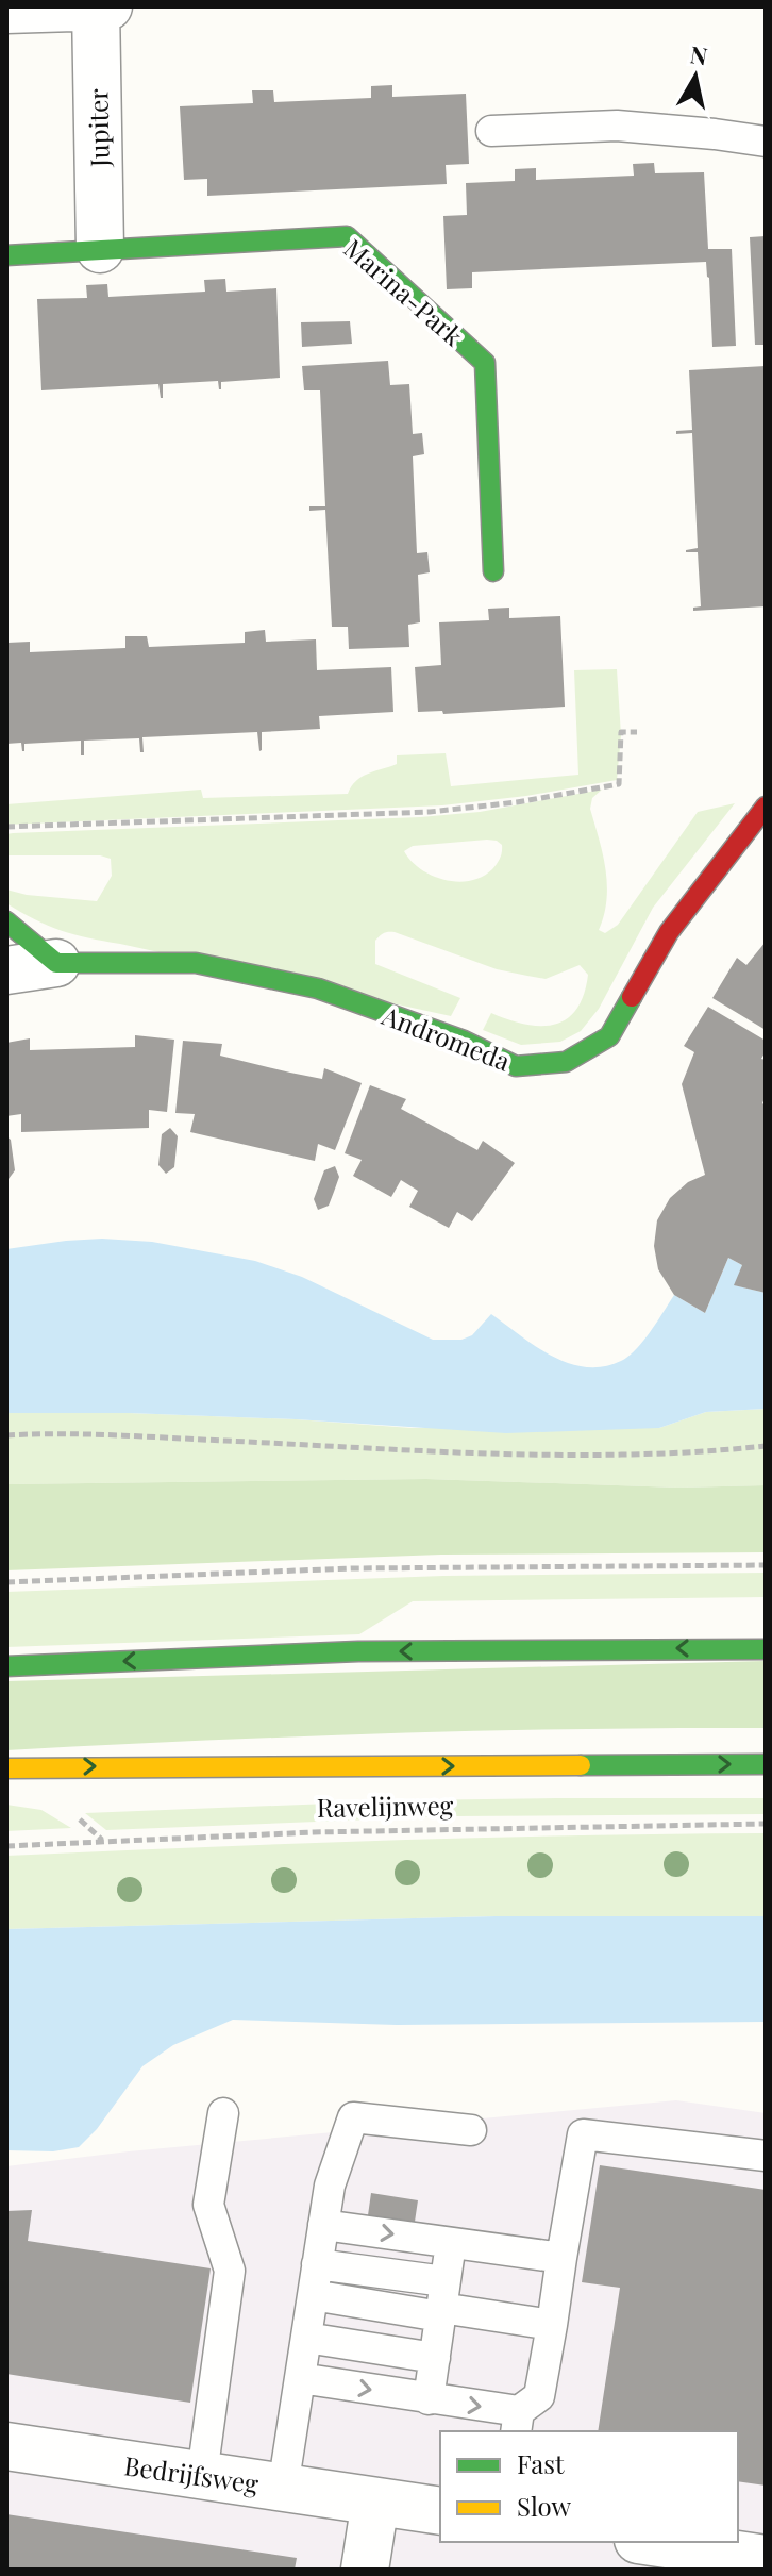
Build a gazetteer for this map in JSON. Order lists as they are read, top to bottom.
{
  "streets": {
    "street": [
      "Jupiter",
      "Marina-Park",
      "Andromeda",
      "Ravelijnweg",
      "Bedrijfsweg"
    ]
  },
  "crossings": [
    ["Jupiter", "Marina-Park"]
  ],
  "legend": ["Fast", "Slow"],
  "north": "top"
}
